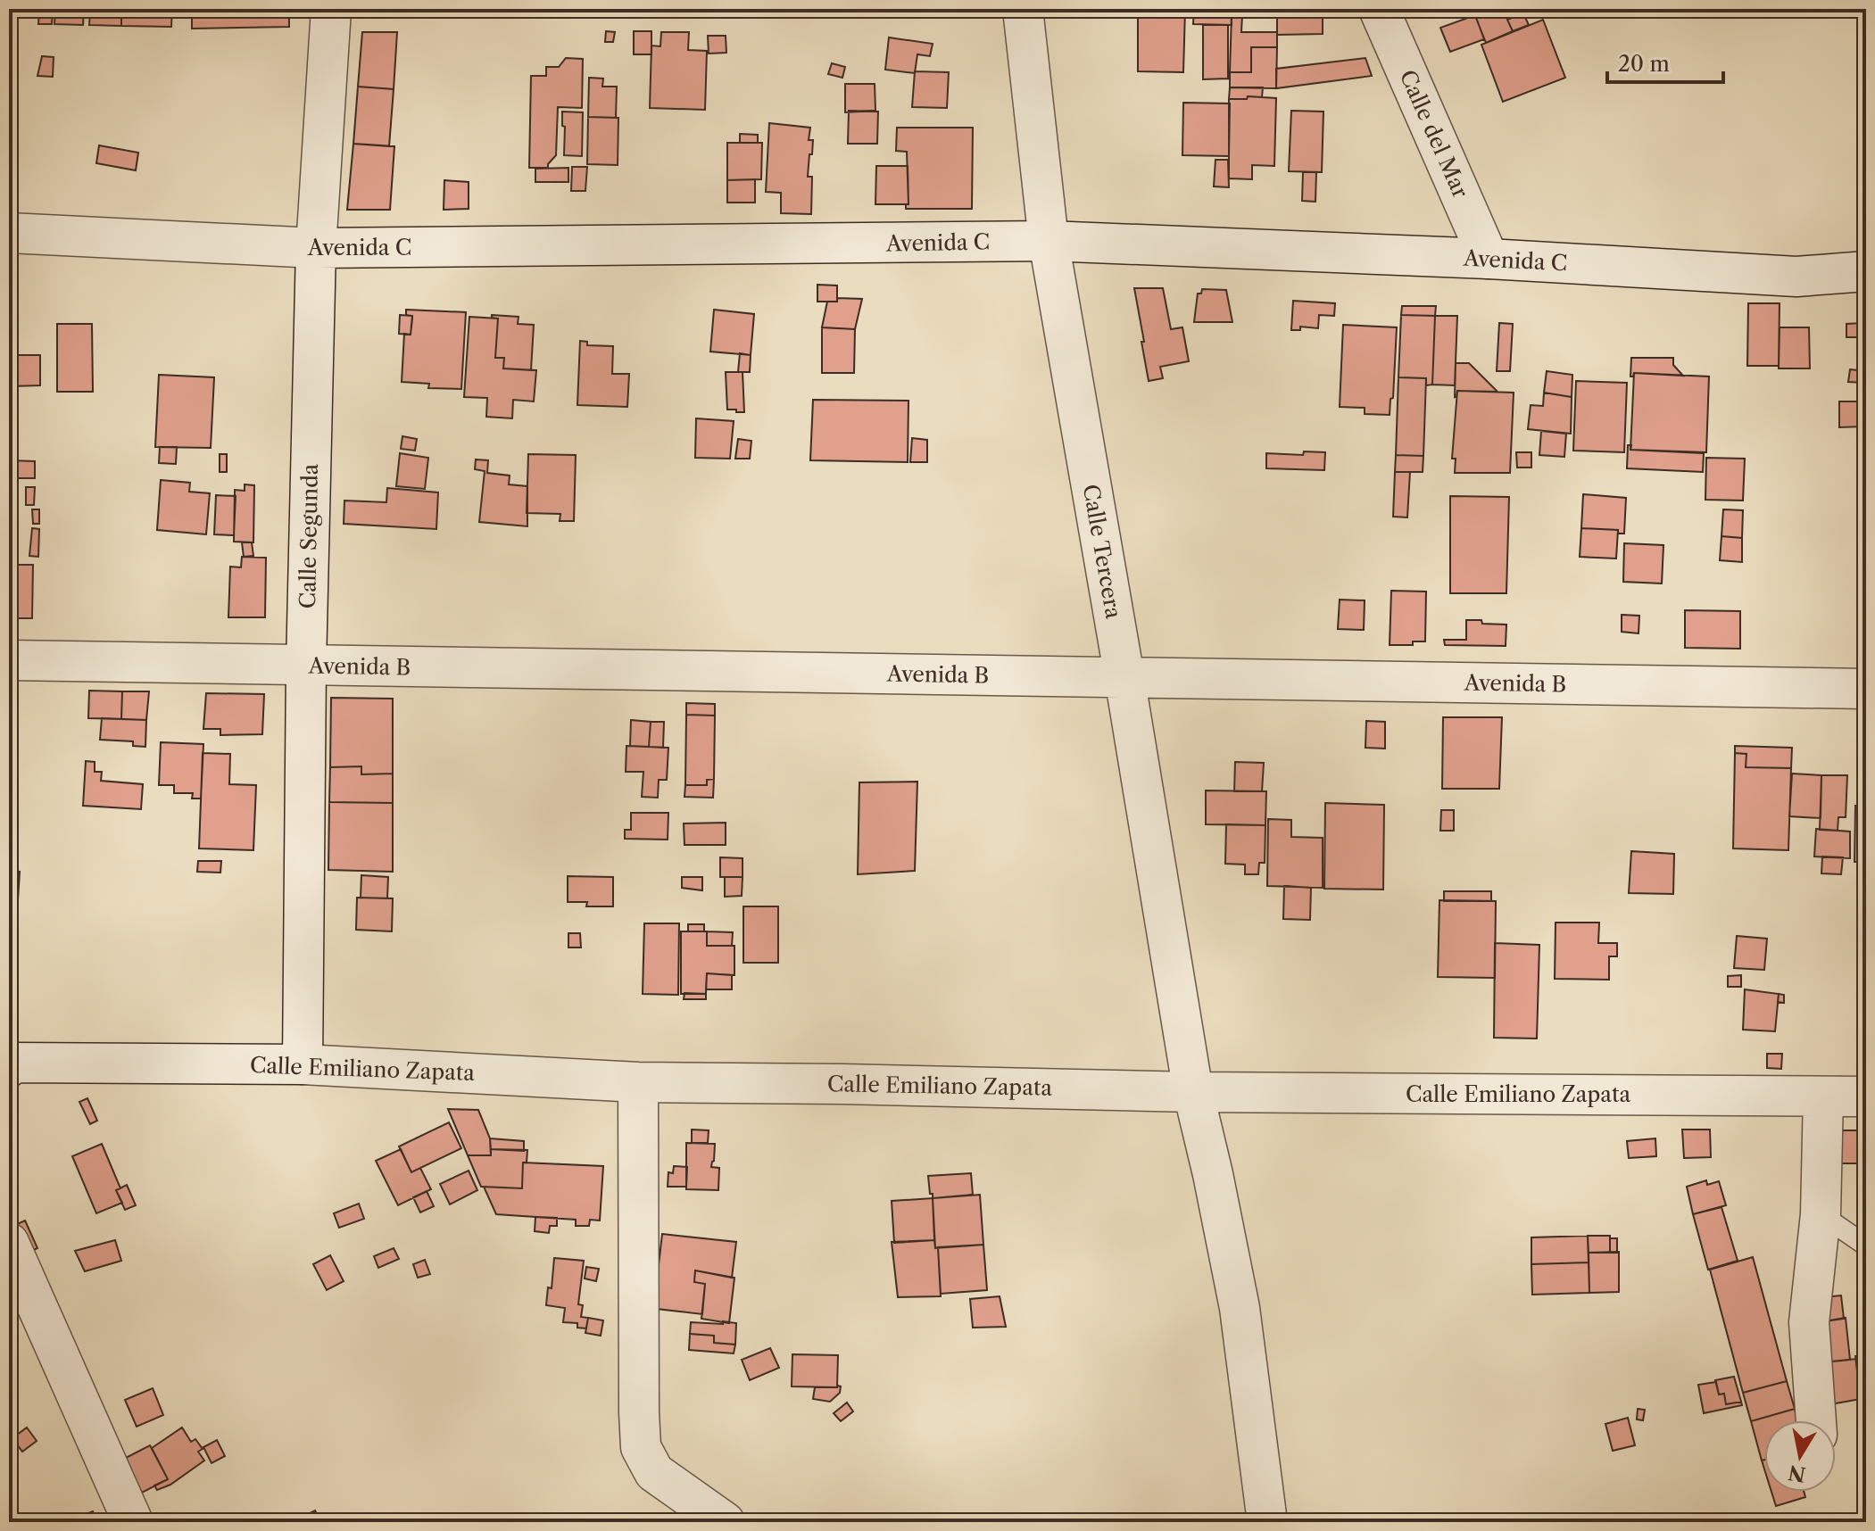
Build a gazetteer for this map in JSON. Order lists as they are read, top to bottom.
{
  "streets": {
    "street": [
      "Calle del Mar",
      "Avenida C",
      "Calle Segunda",
      "Calle Tercera",
      "Avenida B",
      "Calle Emiliano Zapata"
    ]
  },
  "crossings": [
    ["Calle del Mar", "Avenida C"],
    ["Avenida C", "Calle Segunda"],
    ["Avenida C", "Calle Tercera"],
    ["Calle Segunda", "Avenida B"],
    ["Calle Segunda", "Calle Emiliano Zapata"],
    ["Calle Tercera", "Avenida B"],
    ["Calle Tercera", "Calle Emiliano Zapata"]
  ],
  "scale_bar": "20 m",
  "north": "bottom"
}
